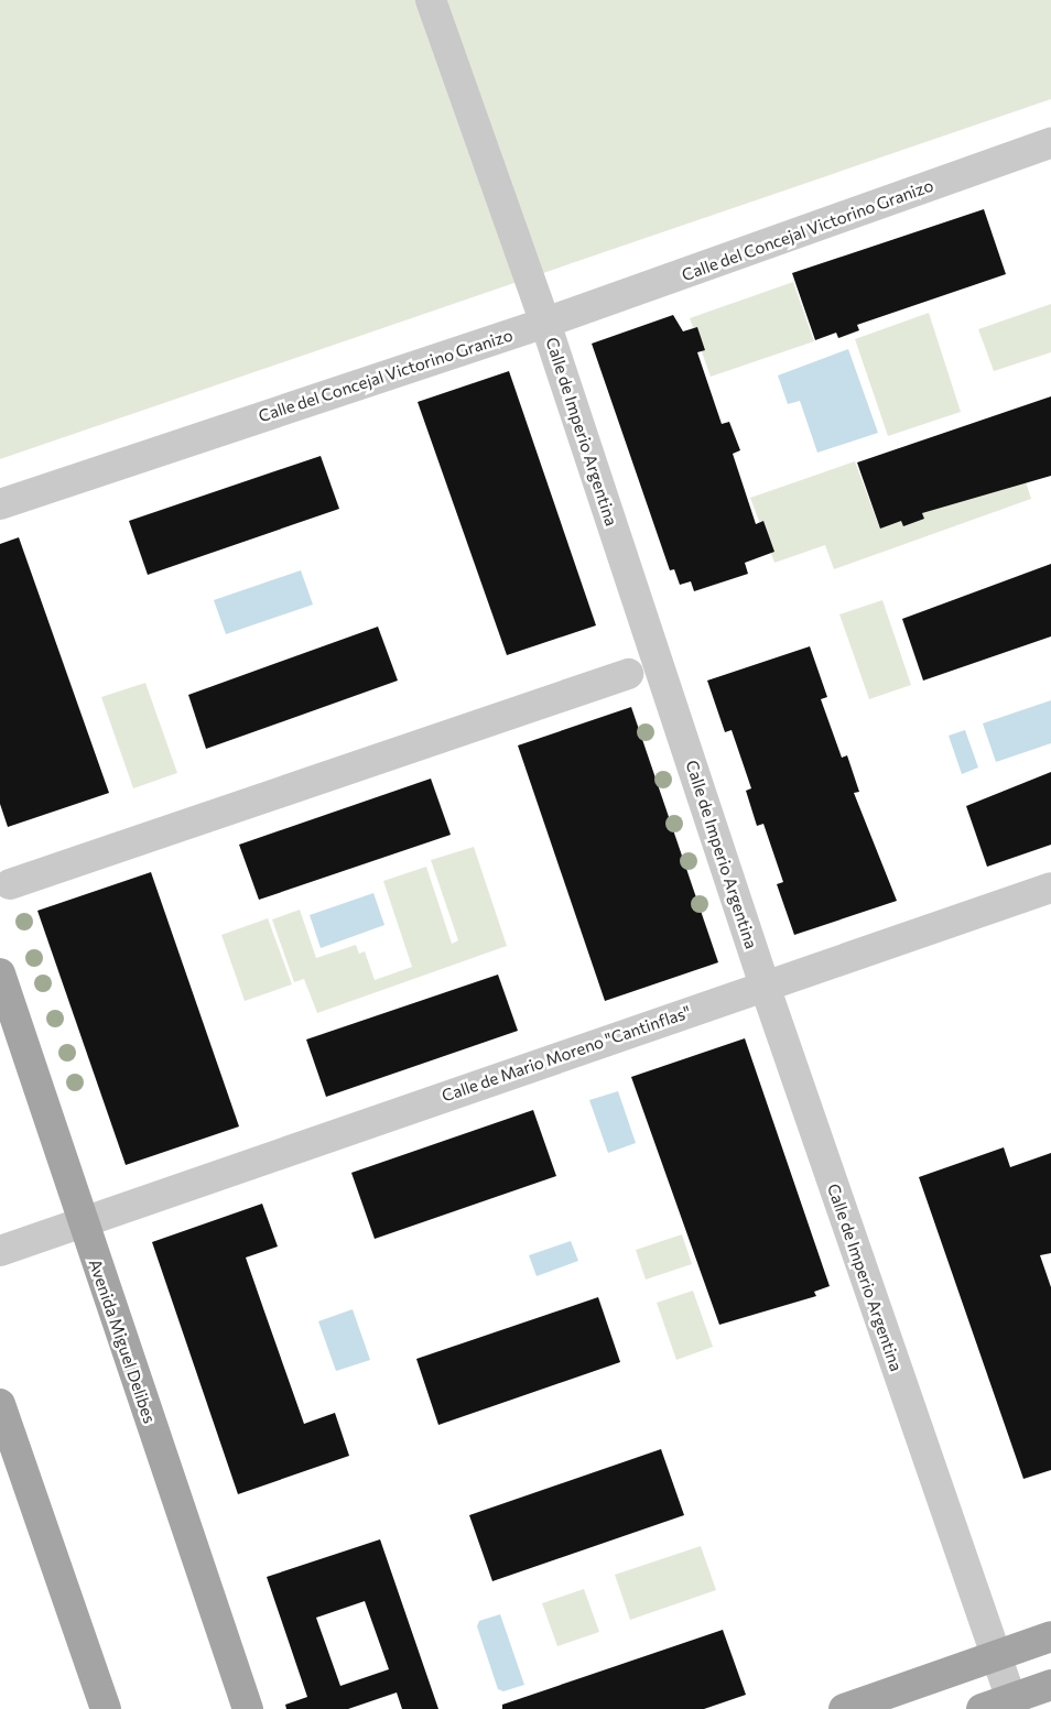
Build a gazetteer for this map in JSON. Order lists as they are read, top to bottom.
{
  "streets": {
    "main road": ["Avenida Miguel Delibes"],
    "street": ["Calle del Concejal Victorino Granizo", "Calle de Imperio Argentina", "Calle de Mario Moreno \"Cantinflas\""]
  },
  "crossings": [
    ["Calle del Concejal Victorino Granizo", "Calle de Imperio Argentina"],
    ["Calle de Imperio Argentina", "Calle de Mario Moreno \"Cantinflas\""],
    ["Calle de Mario Moreno \"Cantinflas\"", "Avenida Miguel Delibes"]
  ]
}
